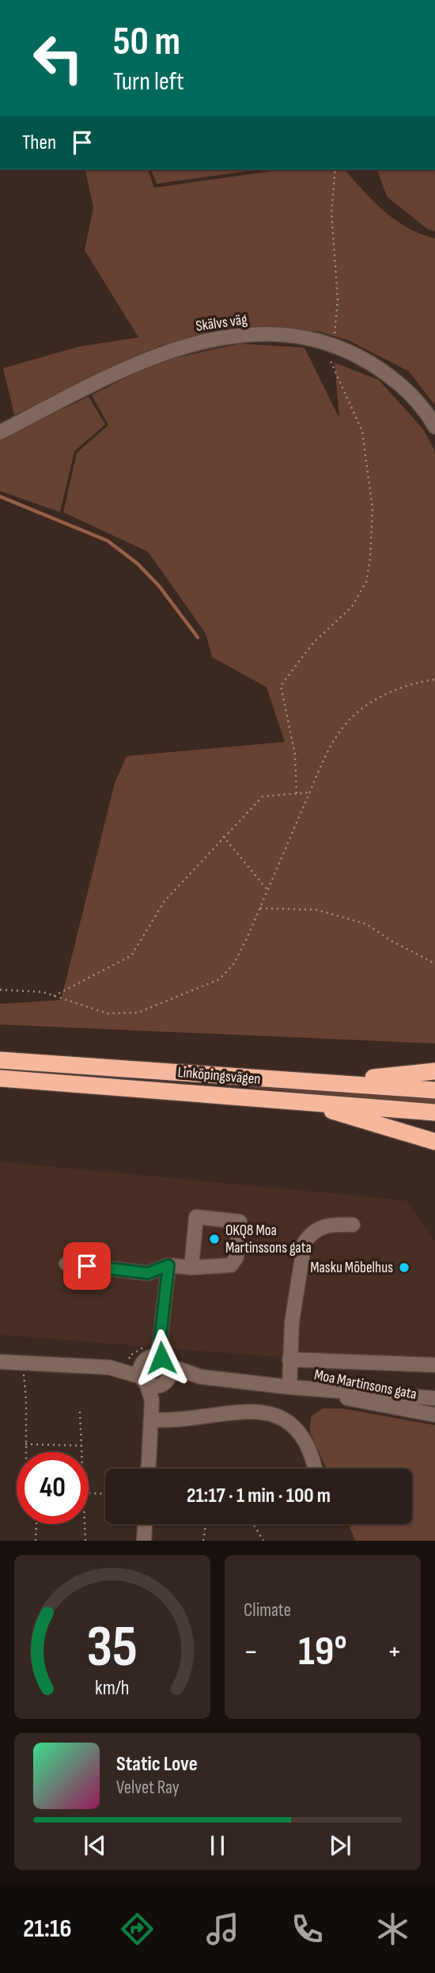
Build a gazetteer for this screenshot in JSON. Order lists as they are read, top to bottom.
{
  "streets": {
    "highway": ["Linköpingsvägen"],
    "street": ["Skälvs väg", "Moa Martinsons gata"]
  },
  "places": ["OKQ8 Moa Martinssons gata", "Masku Möbelhus"],
  "page": {
    "turn": ["50 m", "Turn left"],
    "then": "Then",
    "limit": "40",
    "trip": "21:17 · 1 min · 100 m",
    "tile": "Climate",
    "heat": ["−", "19°", "+"],
    "song": ["Static Love", "Velvet Ray"],
    "tabs": "21:16",
    "gauge": ["35", "km/h"]
  }
}
